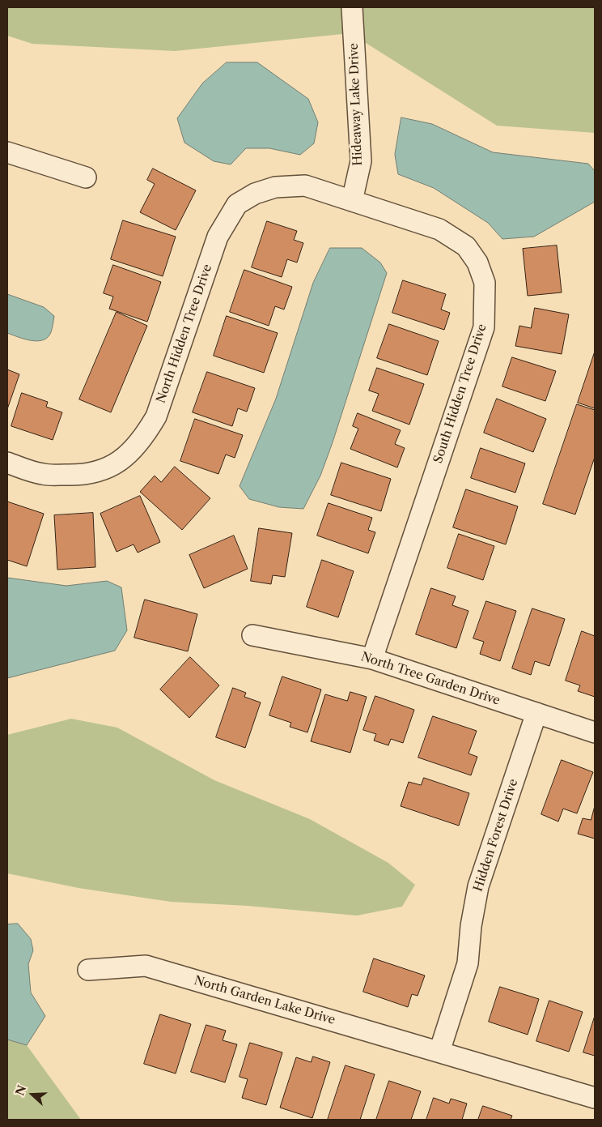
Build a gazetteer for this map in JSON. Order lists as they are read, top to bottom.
{
  "streets": {
    "street": [
      "Hideaway Lake Drive",
      "North Hidden Tree Drive",
      "South Hidden Tree Drive",
      "North Tree Garden Drive",
      "Hidden Forest Drive",
      "North Garden Lake Drive"
    ]
  },
  "crossings": [
    ["Hideaway Lake Drive", "North Hidden Tree Drive"],
    ["Hideaway Lake Drive", "South Hidden Tree Drive"],
    ["North Hidden Tree Drive", "South Hidden Tree Drive"],
    ["South Hidden Tree Drive", "North Tree Garden Drive"],
    ["North Tree Garden Drive", "Hidden Forest Drive"],
    ["Hidden Forest Drive", "North Garden Lake Drive"]
  ],
  "north": "left"
}
